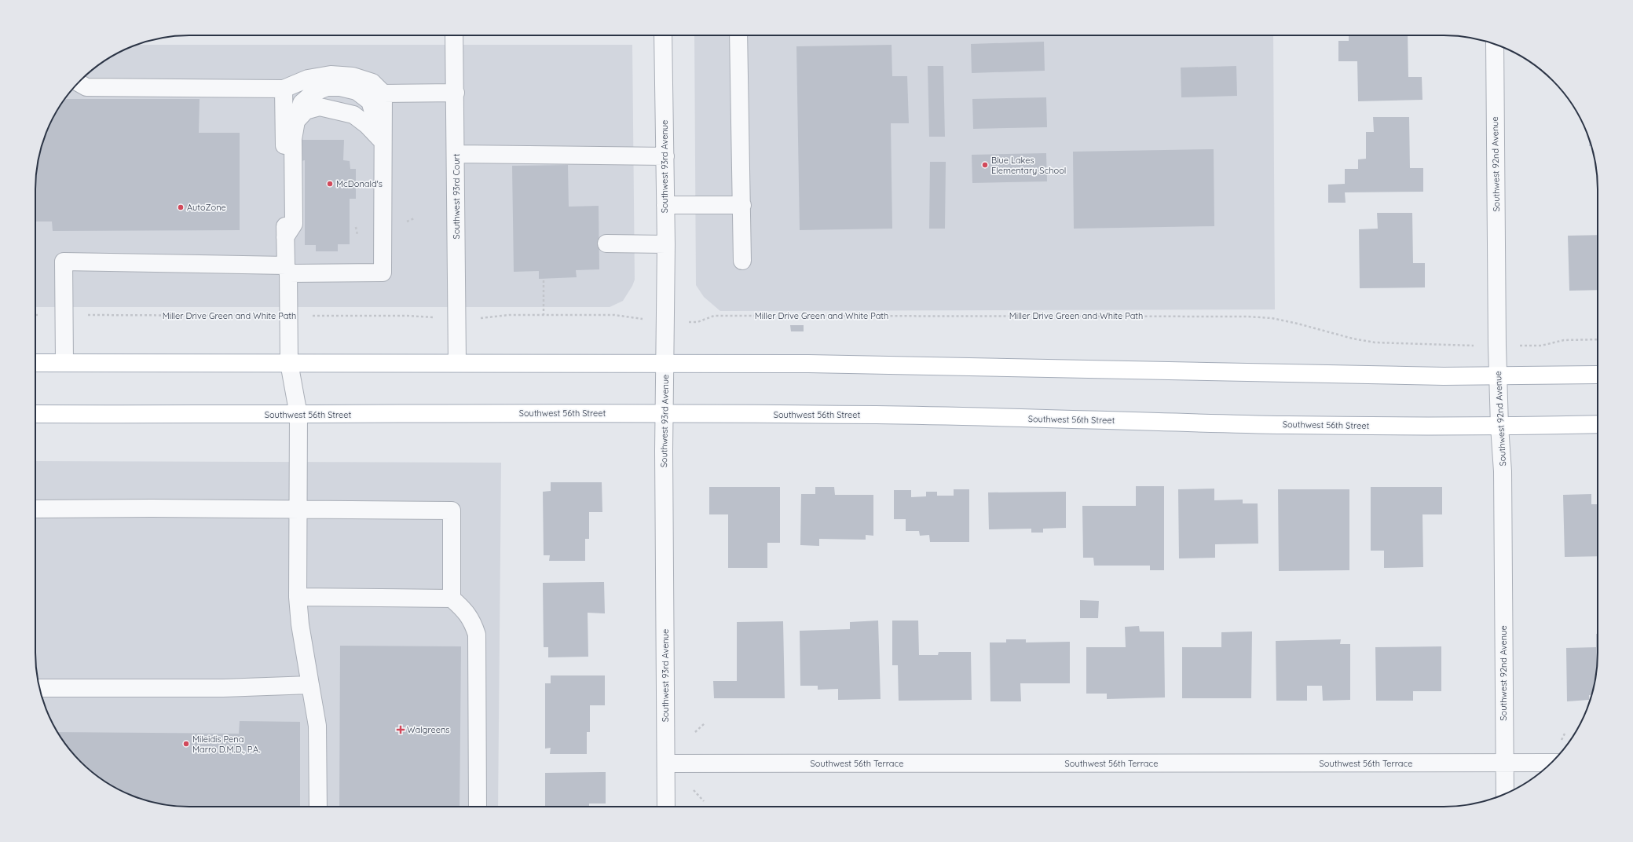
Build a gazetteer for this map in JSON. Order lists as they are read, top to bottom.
{
  "streets": {
    "main road": ["Southwest 56th Street"],
    "street": [
      "Southwest 92nd Avenue",
      "Southwest 93rd Avenue",
      "Southwest 93rd Court",
      "Southwest 56th Terrace"
    ],
    "path": ["Miller Drive Green and White Path"]
  },
  "crossings": [
    ["Southwest 92nd Avenue", "Southwest 56th Street"],
    ["Southwest 92nd Avenue", "Southwest 56th Terrace"],
    ["Southwest 93rd Avenue", "Southwest 56th Street"],
    ["Southwest 93rd Avenue", "Southwest 56th Terrace"]
  ],
  "places": {
    "other": [
      "Blue Lakes Elementary School",
      "McDonald's",
      "AutoZone",
      "Mileidis Pena Marro D.M.D., P.A."
    ],
    "health": ["Walgreens"]
  }
}
